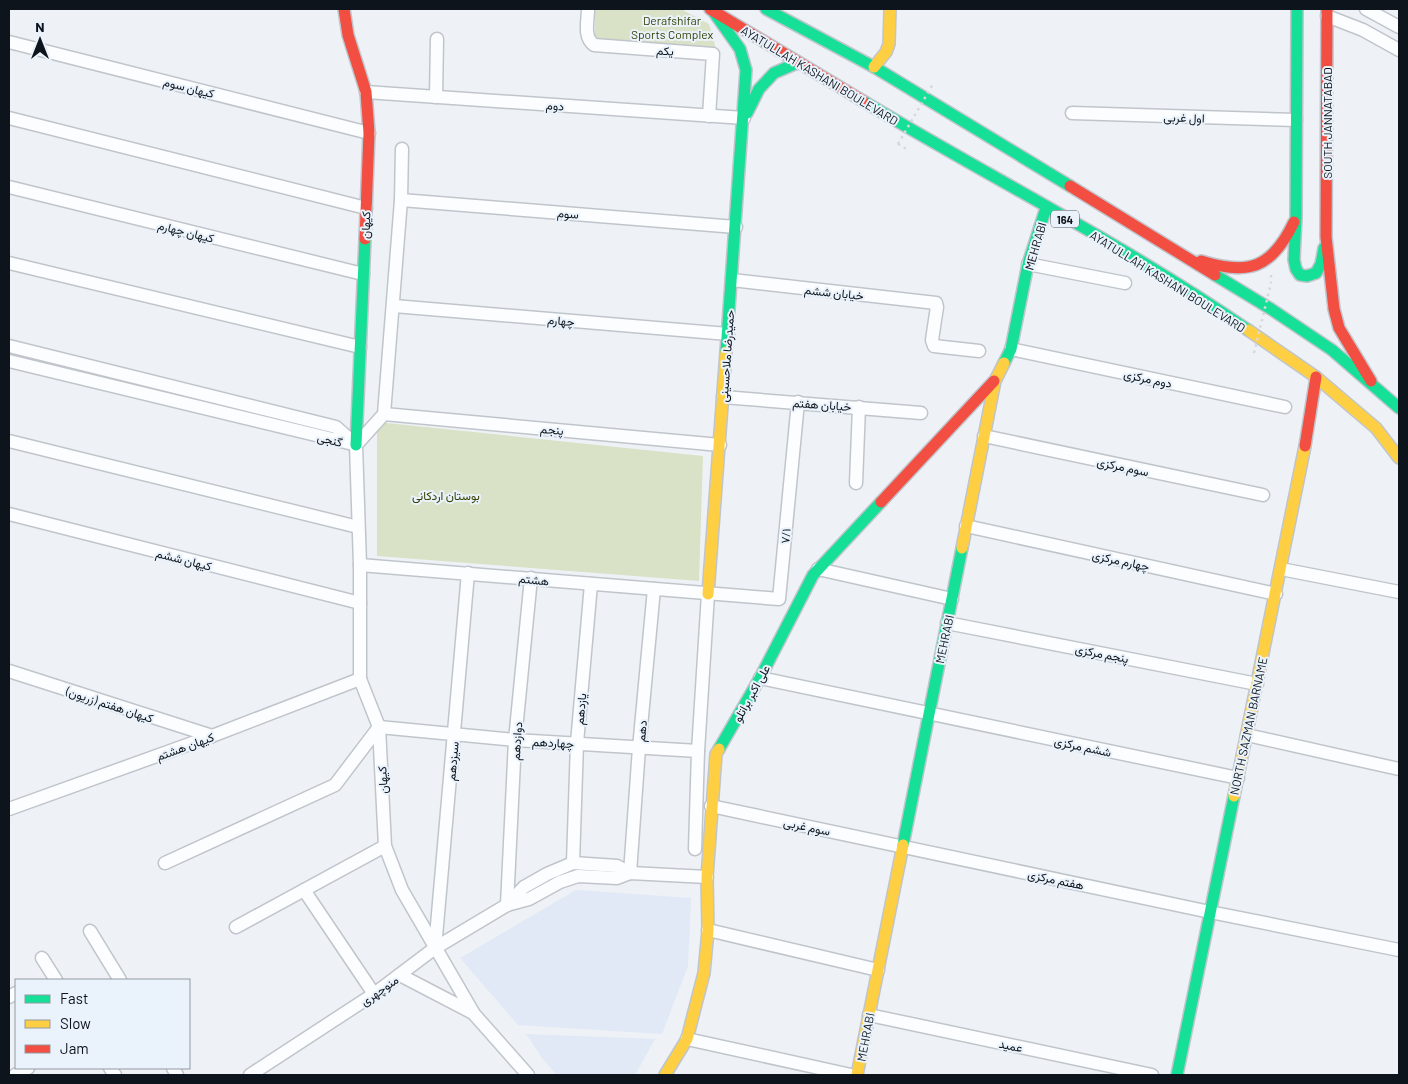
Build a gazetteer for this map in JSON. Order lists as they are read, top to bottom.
{
  "streets": {
    "main road": [
      "AYATULLAH KASHANI BOULEVARD",
      "SOUTH JANNATABAD",
      "164",
      "کیهان",
      "MEHRABI",
      "حمیدرضا ملاحسینی",
      "علی اکبر براتلو",
      "NORTH SAZMAN BARNAME"
    ],
    "street": [
      "یکم",
      "کیهان سوم",
      "دوم",
      "اول غربی",
      "سوم",
      "کیهان چهارم",
      "خیابان ششم",
      "چهارم",
      "دوم مرکزی",
      "خیابان هفتم",
      "پنجم",
      "گنجی",
      "سوم مرکزی",
      "۷/۱",
      "کیهان ششم",
      "چهارم مرکزی",
      "هشتم",
      "پنجم مرکزی",
      "کیهان هفتم (زریون)",
      "یازدهم",
      "دهم",
      "دوازدهم",
      "چهاردهم",
      "کیهان هشتم",
      "ششم مرکزی",
      "سیزدهم",
      "سوم غربی",
      "هفتم مرکزی",
      "منوچهری",
      "عمید"
    ]
  },
  "crossings": [
    ["یکم", "دوم"],
    ["AYATULLAH KASHANI BOULEVARD", "MEHRABI"],
    ["AYATULLAH KASHANI BOULEVARD", "حمیدرضا ملاحسینی"],
    ["AYATULLAH KASHANI BOULEVARD", "NORTH SAZMAN BARNAME"],
    ["کیهان سوم", "کیهان"],
    ["دوم", "کیهان"],
    ["دوم", "حمیدرضا ملاحسینی"],
    ["سوم", "حمیدرضا ملاحسینی"],
    ["کیهان", "کیهان چهارم"],
    ["کیهان", "گنجی"],
    ["کیهان", "کیهان ششم"],
    ["کیهان", "هشتم"],
    ["کیهان", "چهاردهم"],
    ["کیهان", "کیهان هشتم"],
    ["کیهان", "سیزدهم"],
    ["کیهان", "منوچهری"],
    ["MEHRABI", "دوم مرکزی"],
    ["MEHRABI", "سوم مرکزی"],
    ["MEHRABI", "چهارم مرکزی"],
    ["MEHRABI", "پنجم مرکزی"],
    ["MEHRABI", "علی اکبر براتلو"],
    ["MEHRABI", "ششم مرکزی"],
    ["MEHRABI", "سوم غربی"],
    ["MEHRABI", "هفتم مرکزی"],
    ["MEHRABI", "عمید"],
    ["خیابان ششم", "حمیدرضا ملاحسینی"],
    ["چهارم", "حمیدرضا ملاحسینی"],
    ["حمیدرضا ملاحسینی", "خیابان هفتم"],
    ["حمیدرضا ملاحسینی", "پنجم"],
    ["حمیدرضا ملاحسینی", "۷/۱"],
    ["حمیدرضا ملاحسینی", "هشتم"],
    ["خیابان هفتم", "۷/۱"],
    ["۷/۱", "هشتم"],
    ["چهارم مرکزی", "NORTH SAZMAN BARNAME"],
    ["هشتم", "یازدهم"],
    ["هشتم", "دهم"],
    ["هشتم", "دوازدهم"],
    ["هشتم", "سیزدهم"],
    ["پنجم مرکزی", "NORTH SAZMAN BARNAME"],
    ["علی اکبر براتلو", "ششم مرکزی"],
    ["علی اکبر براتلو", "سوم غربی"],
    ["علی اکبر براتلو", "منوچهری"],
    ["کیهان هفتم (زریون)", "کیهان هشتم"],
    ["یازدهم", "چهاردهم"],
    ["یازدهم", "منوچهری"],
    ["NORTH SAZMAN BARNAME", "ششم مرکزی"],
    ["NORTH SAZMAN BARNAME", "هفتم مرکزی"],
    ["دهم", "چهاردهم"],
    ["دهم", "منوچهری"],
    ["دوازدهم", "چهاردهم"],
    ["دوازدهم", "منوچهری"],
    ["چهاردهم", "سیزدهم"],
    ["سیزدهم", "منوچهری"],
    ["سوم غربی", "هفتم مرکزی"]
  ],
  "parks": ["Derafshifar Sports Complex", "بوستان اردکانی"],
  "legend": ["Fast", "Slow", "Jam"],
  "north": "top"
}
